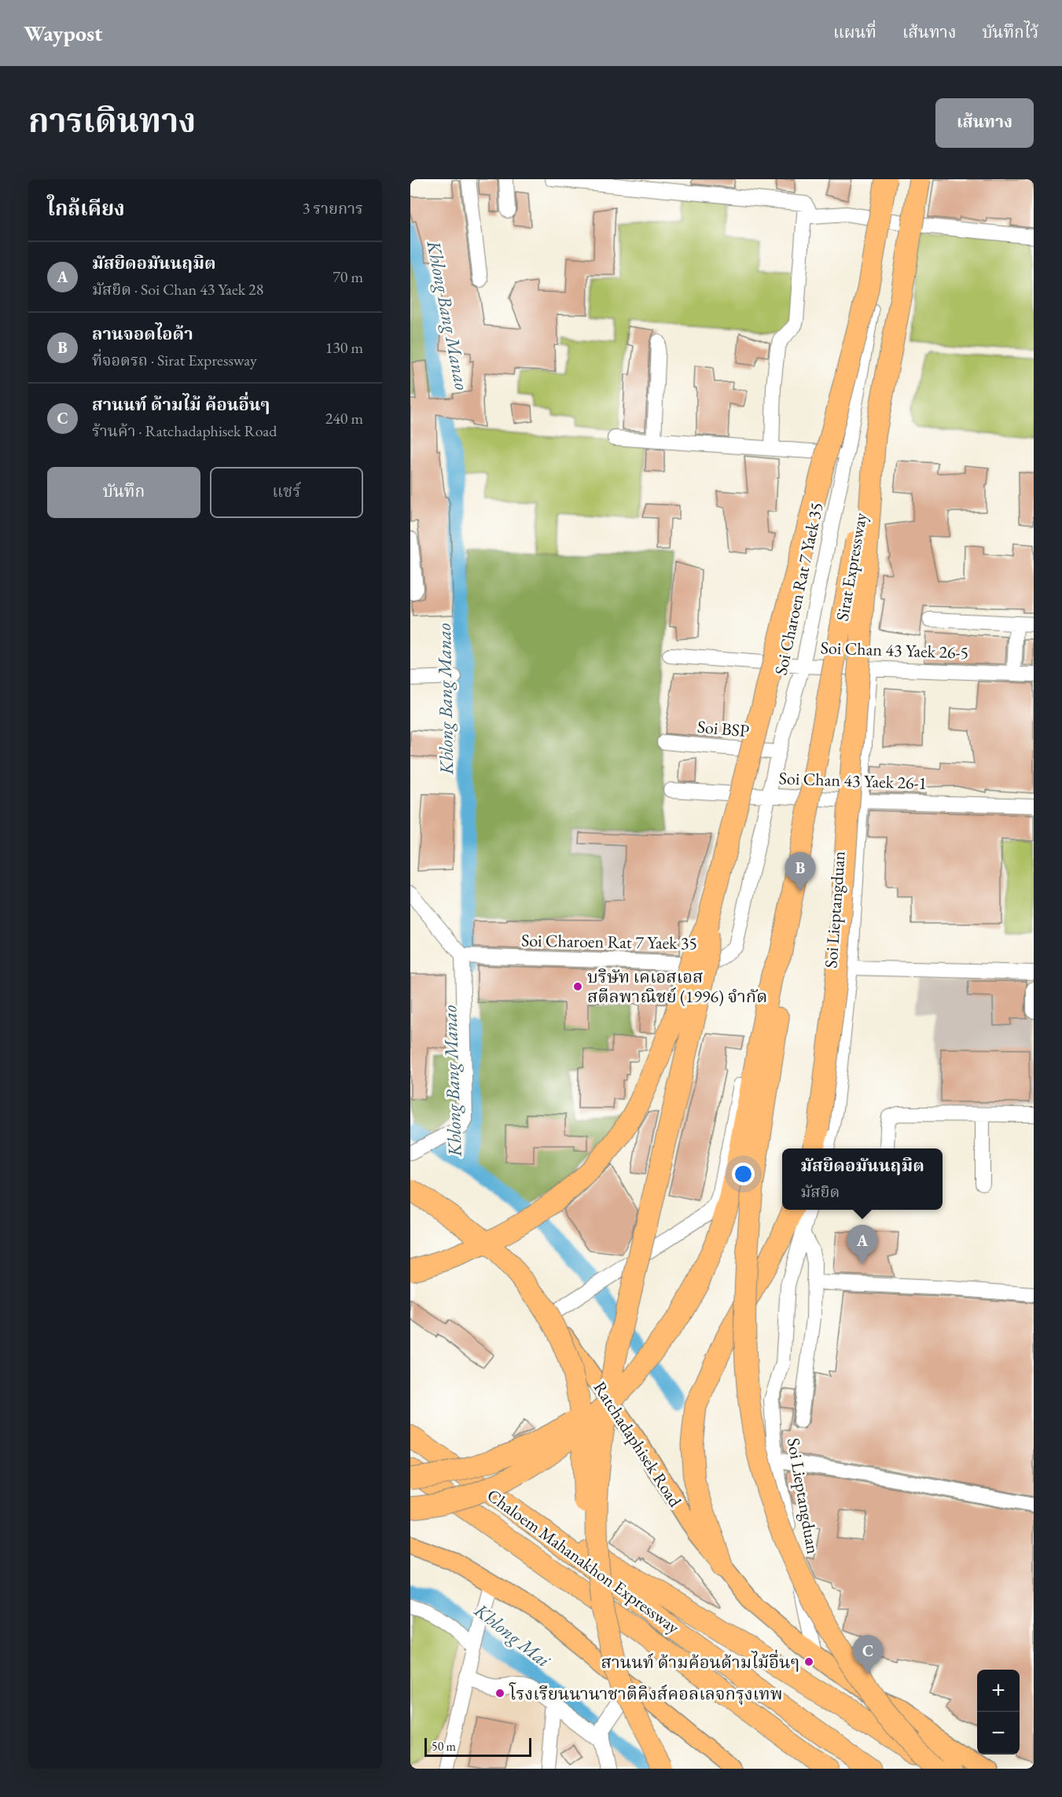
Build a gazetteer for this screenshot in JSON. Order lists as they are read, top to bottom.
{
  "streets": {
    "highway": ["Sirat Expressway", "Chaloem Mahanakhon Expressway"],
    "main road": ["Ratchadaphisek Road"],
    "street": [
      "Soi Charoen Rat 7 Yaek 35",
      "Soi Chan 43 Yaek 26-5",
      "Soi BSP",
      "Soi Chan 43 Yaek 26-1",
      "Soi Lieptangduan"
    ]
  },
  "crossings": [
    ["Soi Charoen Rat 7 Yaek 35", "Soi Chan 43 Yaek 26-5"],
    ["Soi Charoen Rat 7 Yaek 35", "Soi BSP"],
    ["Soi Charoen Rat 7 Yaek 35", "Soi Chan 43 Yaek 26-1"],
    ["Soi Chan 43 Yaek 26-5", "Soi Lieptangduan"],
    ["Soi Chan 43 Yaek 26-1", "Soi Lieptangduan"],
    ["Soi Lieptangduan", "Ratchadaphisek Road"]
  ],
  "water": ["Khlong Bang Manao", "Khlong Mai"],
  "places": ["บริษัท เคเอสเอส สตีลพาณิชย์ (1996) จำกัด", "สานนท์ ด้ามค้อนด้ามไม้อื่นๆ", "โรงเรียนนานาชาติคิงส์คอลเลจกรุงเทพ"],
  "scale_bar": "50 m",
  "page": {
    "header": "Waypost",
    "nav": ["แผนที่", "เส้นทาง", "บันทึกไว้"],
    "title": "การเดินทาง",
    "buttons": [
      "เส้นทาง",
      ["บันทึก", "แชร์"]
    ],
    "heading": ["ใกล้เคียง", "3 รายการ"],
    "list": [
      {
        "mark": "A",
        "name": "มัสยิดอมันนฤมิต",
        "note": "มัสยิด · Soi Chan 43 Yaek 28",
        "value": "70 m"
      },
      {
        "mark": "B",
        "name": "ลานจอดไอด้า",
        "note": "ที่จอดรถ · Sirat Expressway",
        "value": "130 m"
      },
      {
        "mark": "C",
        "name": "สานนท์ ด้ามไม้ ค้อนอื่นๆ",
        "note": "ร้านค้า · Ratchadaphisek Road",
        "value": "240 m"
      }
    ],
    "pins": ["B", "A", "C"],
    "popup": ["มัสยิดอมันนฤมิต", "มัสยิด"],
    "map_buttons": ["+", "−"],
    "scale": "50 m"
  }
}
